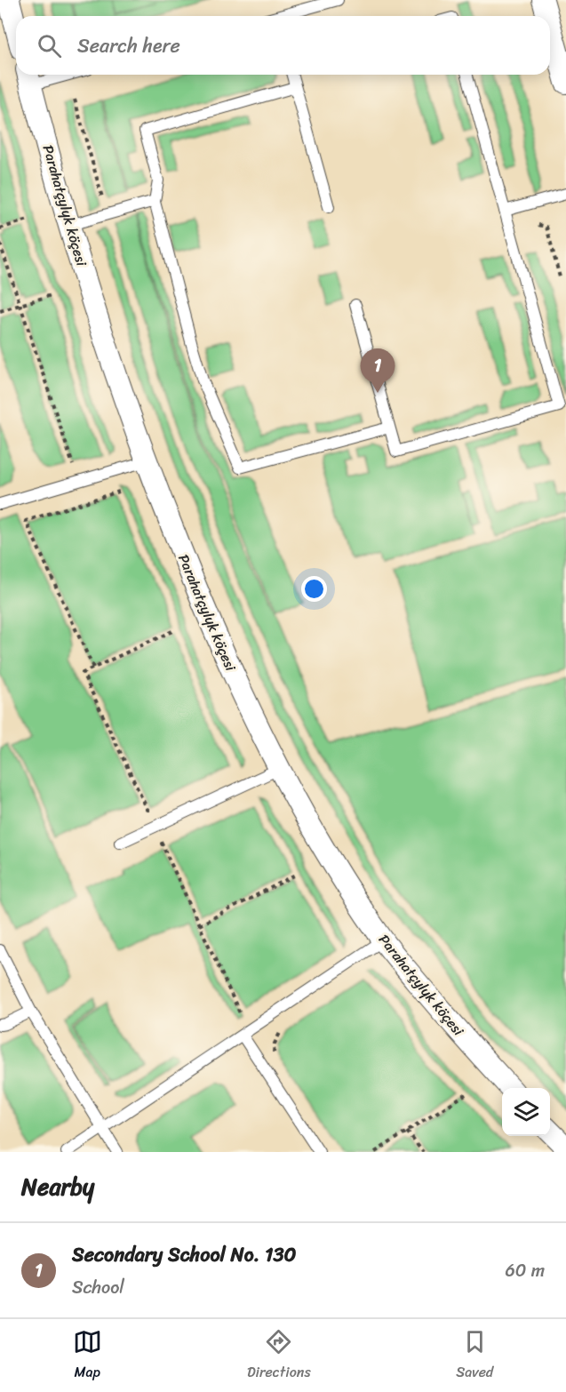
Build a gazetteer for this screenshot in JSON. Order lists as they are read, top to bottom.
{
  "streets": {
    "street": ["Parahatçylyk köçesi"]
  },
  "page": {
    "search": "Search here",
    "pins": "1",
    "heading": "Nearby",
    "list": [
      {
        "mark": "1",
        "name": "Secondary School No. 130",
        "note": "School",
        "value": "60 m"
      }
    ],
    "nav": ["Map", "Directions", "Saved"]
  }
}
